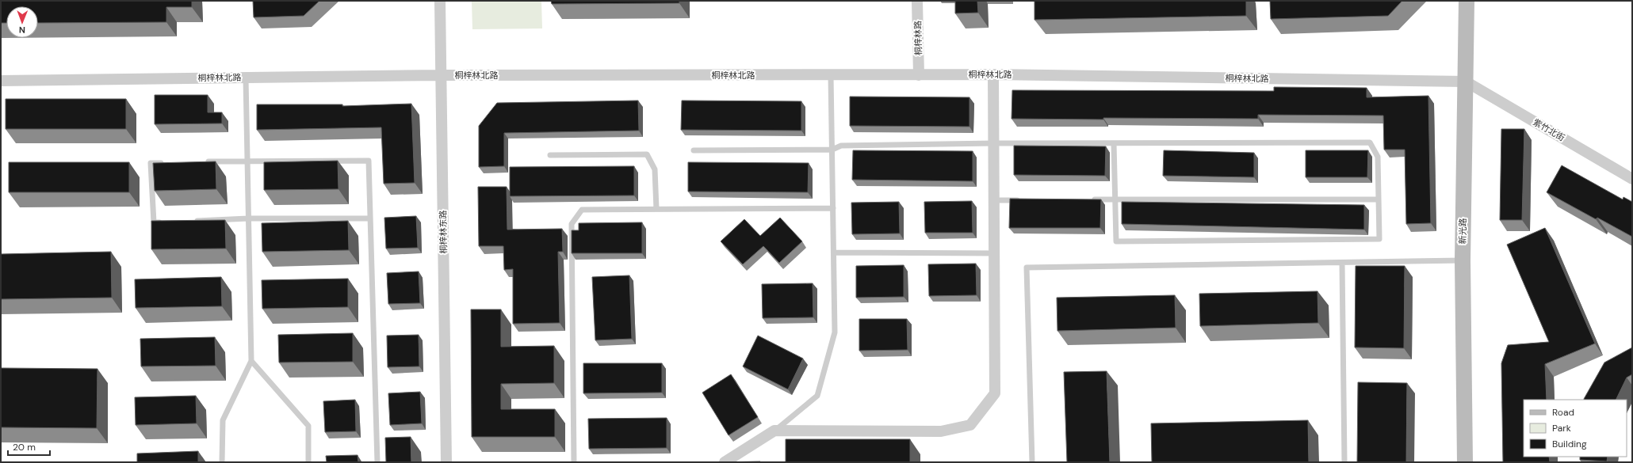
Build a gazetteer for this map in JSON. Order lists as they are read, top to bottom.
{
  "streets": {
    "main road": ["新光路"],
    "street": [
      "桐梓林路",
      "桐梓林北路",
      "紫竹北街",
      "桐梓林东路"
    ]
  },
  "crossings": [
    ["桐梓林路", "桐梓林北路"],
    ["桐梓林北路", "紫竹北街"],
    ["桐梓林北路", "新光路"],
    ["桐梓林北路", "桐梓林东路"],
    ["紫竹北街", "新光路"]
  ],
  "legend": ["Road", "Park", "Building"],
  "scale_bar": "20 m",
  "north": "bottom"
}
